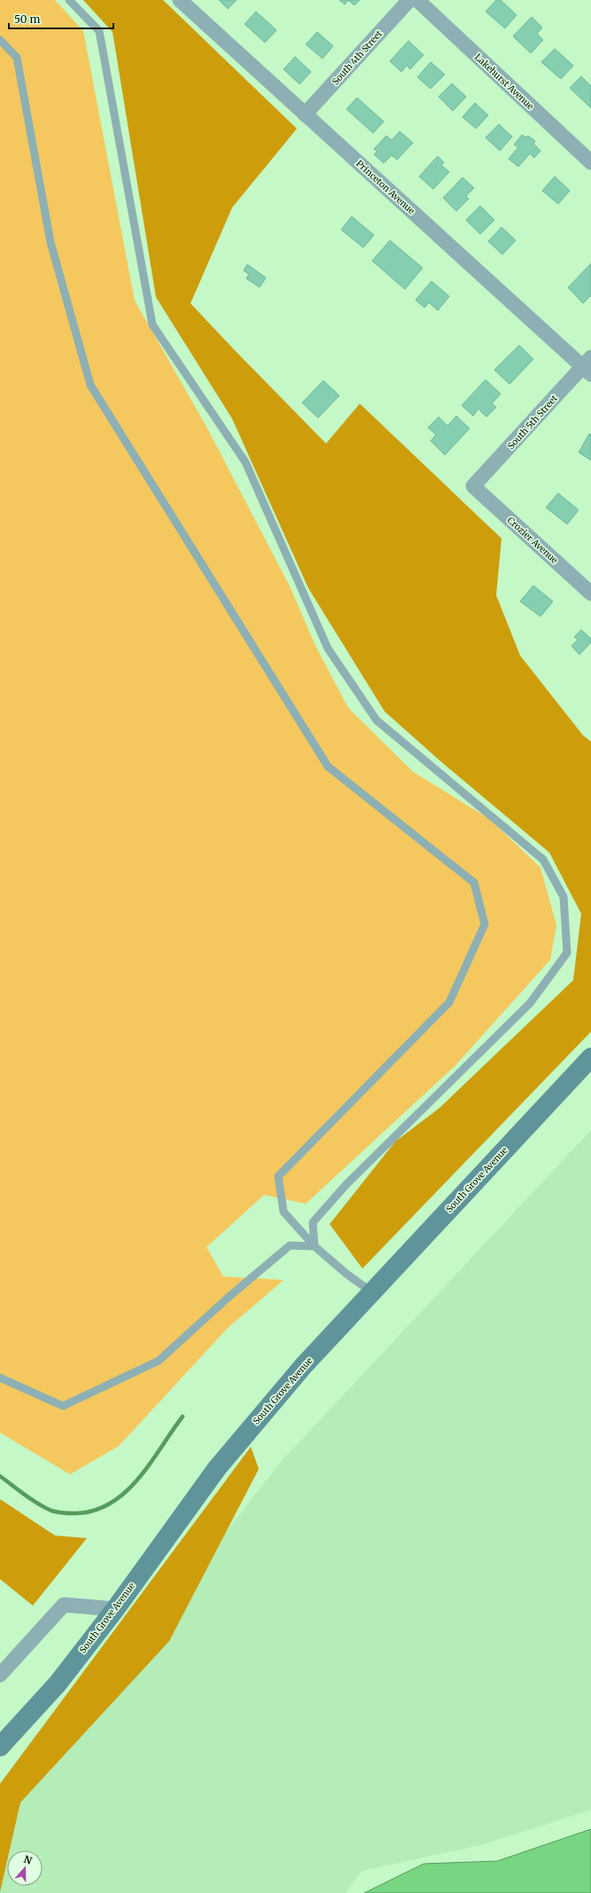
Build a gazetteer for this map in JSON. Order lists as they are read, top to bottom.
{
  "streets": {
    "main road": ["South Grove Avenue"],
    "street": [
      "South 4th Street",
      "Lakehurst Avenue",
      "Princeton Avenue",
      "South 5th Street",
      "Crozier Avenue"
    ]
  },
  "crossings": [
    ["South 4th Street", "Princeton Avenue"],
    ["Princeton Avenue", "South 5th Street"],
    ["South 5th Street", "Crozier Avenue"]
  ],
  "scale_bar": "50 m",
  "north": "top"
}
